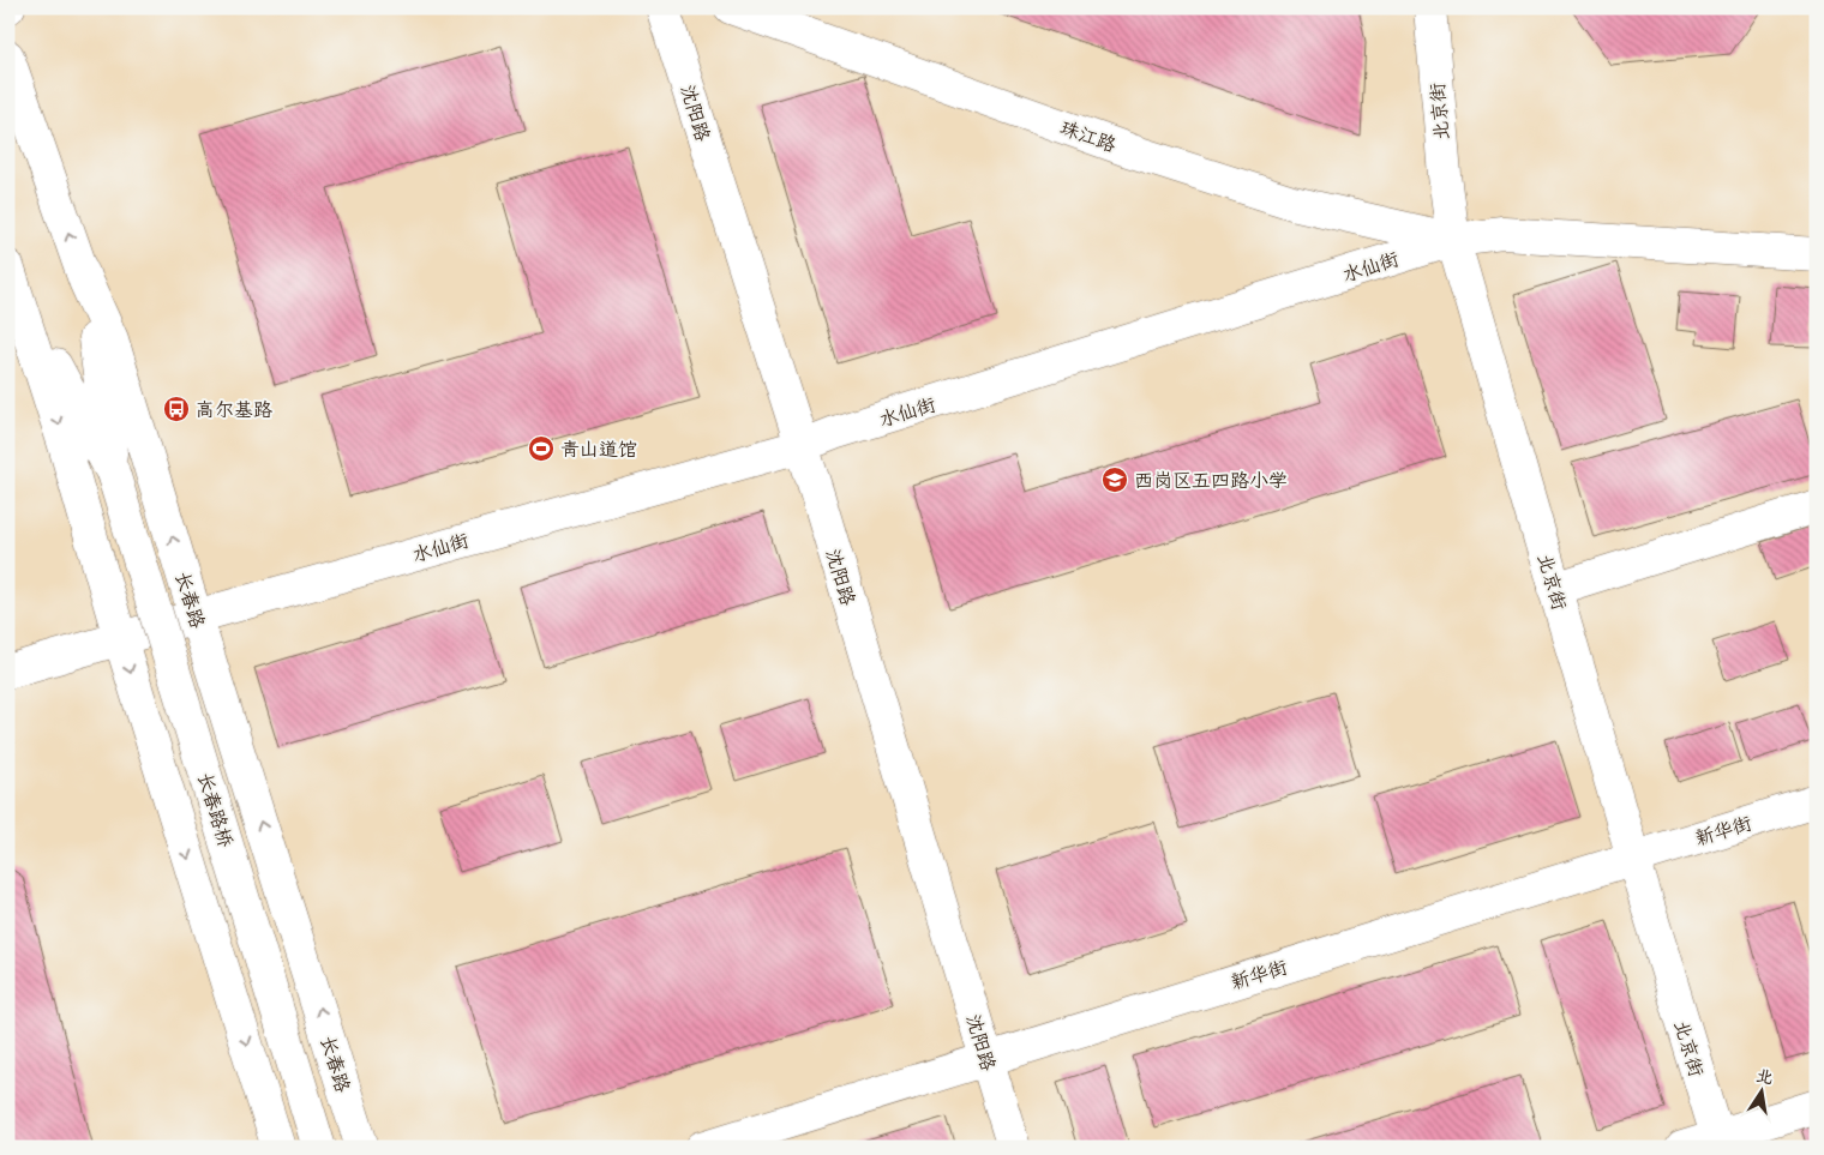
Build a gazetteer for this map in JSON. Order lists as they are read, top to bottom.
{
  "streets": {
    "street": [
      "北京街",
      "沈阳路",
      "珠江路",
      "水仙街",
      "长春路",
      "长春路桥",
      "新华街"
    ]
  },
  "crossings": [
    ["北京街", "珠江路"],
    ["北京街", "水仙街"],
    ["北京街", "新华街"],
    ["沈阳路", "水仙街"],
    ["沈阳路", "新华街"],
    ["珠江路", "水仙街"],
    ["水仙街", "长春路"]
  ],
  "places": {
    "bus stop": ["高尔基路"],
    "sports": ["青山道馆"],
    "school or university": ["西岗区五四路小学"]
  },
  "north": "top"
}
